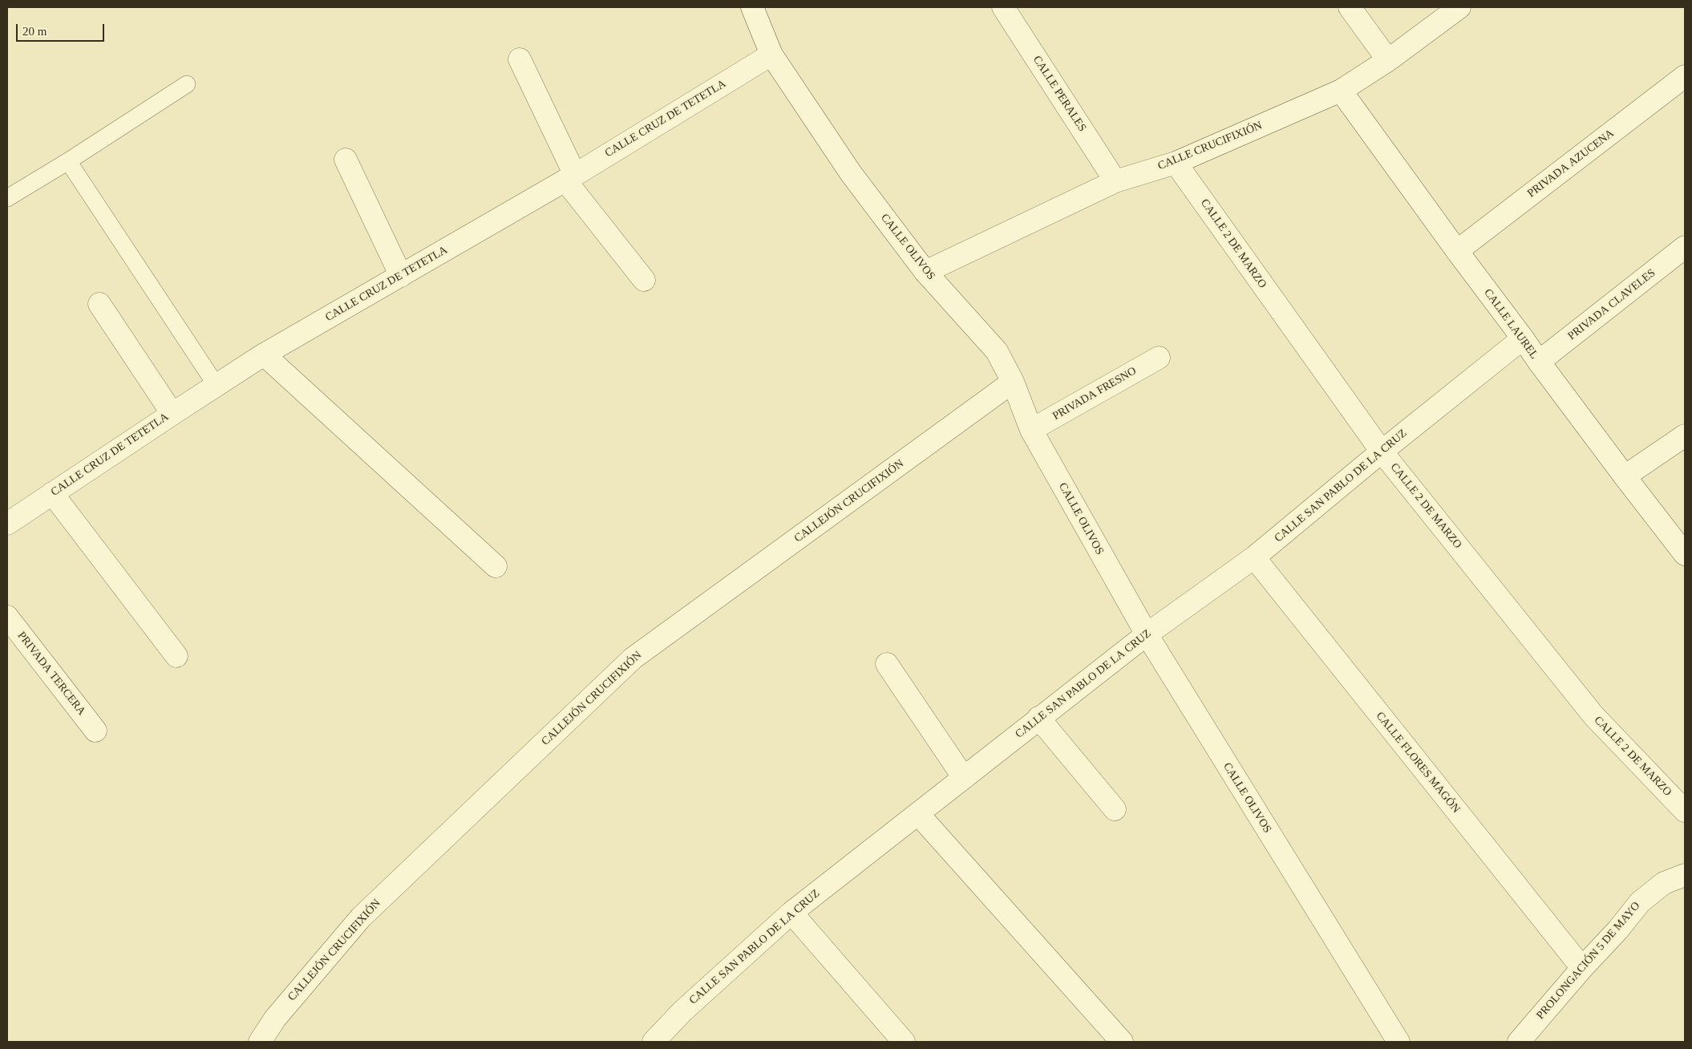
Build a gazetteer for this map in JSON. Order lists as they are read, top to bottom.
{
  "streets": {
    "street": [
      "CALLE PERALES",
      "CALLE CRUZ DE TETETLA",
      "CALLE CRUCIFIXIÓN",
      "PRIVADA AZUCENA",
      "CALLE 2 DE MARZO",
      "CALLE OLIVOS",
      "PRIVADA CLAVELES",
      "CALLE LAUREL",
      "PRIVADA FRESNO",
      "CALLE SAN PABLO DE LA CRUZ",
      "CALLEJÓN CRUCIFIXIÓN",
      "PRIVADA TERCERA",
      "CALLE FLORES MAGÓN",
      "PROLONGACIÓN 5 DE MAYO"
    ]
  },
  "crossings": [
    ["CALLE PERALES", "CALLE CRUCIFIXIÓN"],
    ["CALLE CRUZ DE TETETLA", "CALLE OLIVOS"],
    ["CALLE CRUCIFIXIÓN", "CALLE 2 DE MARZO"],
    ["CALLE CRUCIFIXIÓN", "CALLE OLIVOS"],
    ["CALLE CRUCIFIXIÓN", "CALLE LAUREL"],
    ["PRIVADA AZUCENA", "CALLE LAUREL"],
    ["CALLE 2 DE MARZO", "CALLE SAN PABLO DE LA CRUZ"],
    ["CALLE OLIVOS", "PRIVADA FRESNO"],
    ["CALLE OLIVOS", "CALLE SAN PABLO DE LA CRUZ"],
    ["CALLE OLIVOS", "CALLEJÓN CRUCIFIXIÓN"],
    ["PRIVADA CLAVELES", "CALLE LAUREL"],
    ["CALLE LAUREL", "CALLE SAN PABLO DE LA CRUZ"],
    ["CALLE SAN PABLO DE LA CRUZ", "CALLE FLORES MAGÓN"],
    ["CALLE FLORES MAGÓN", "PROLONGACIÓN 5 DE MAYO"]
  ],
  "scale_bar": "20 m"
}
